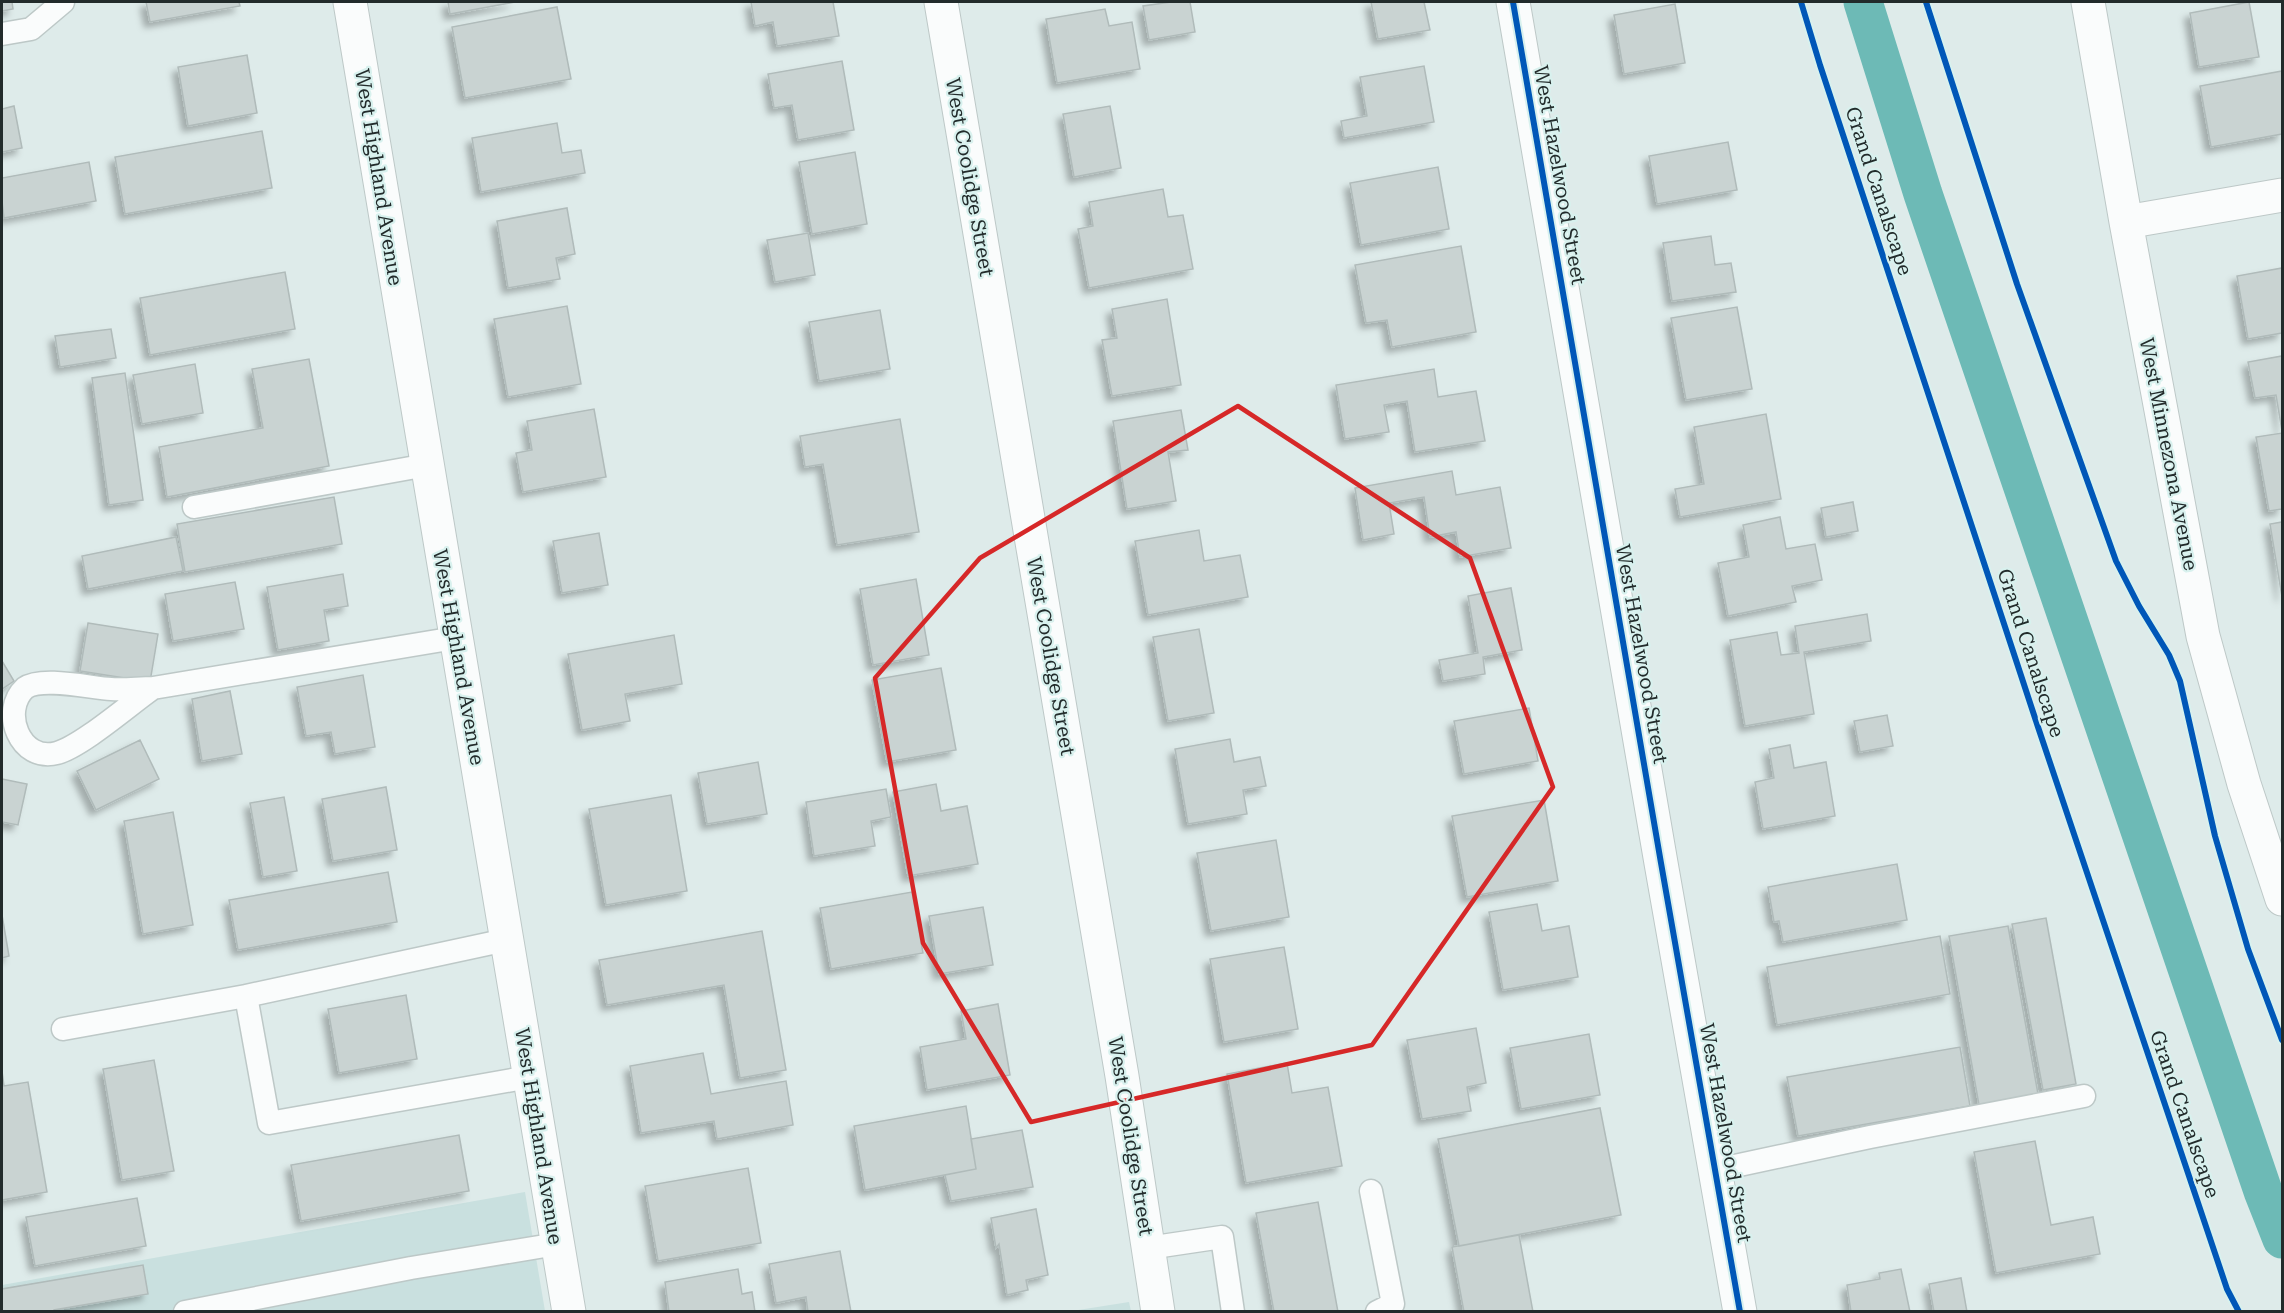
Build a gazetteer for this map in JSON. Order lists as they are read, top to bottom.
{
  "streets": {
    "street": [
      "West Hazelwood Street",
      "West Highland Avenue",
      "West Coolidge Street",
      "West Minnezona Avenue"
    ],
    "cycle path": ["Grand Canalscape"]
  }
}
